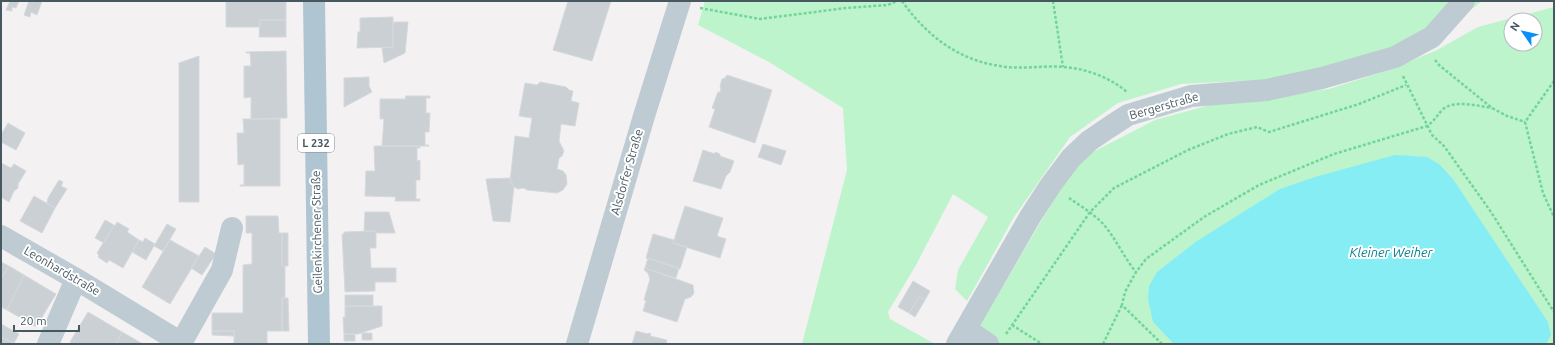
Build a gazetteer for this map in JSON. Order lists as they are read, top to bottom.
{
  "streets": {
    "main road": ["L 232", "Geilenkirchener Straße"],
    "street": ["Bergerstraße", "Alsdorfer Straße", "Leonhardstraße"]
  },
  "water": ["Kleiner Weiher"],
  "scale_bar": "20 m",
  "north": "top left"
}
